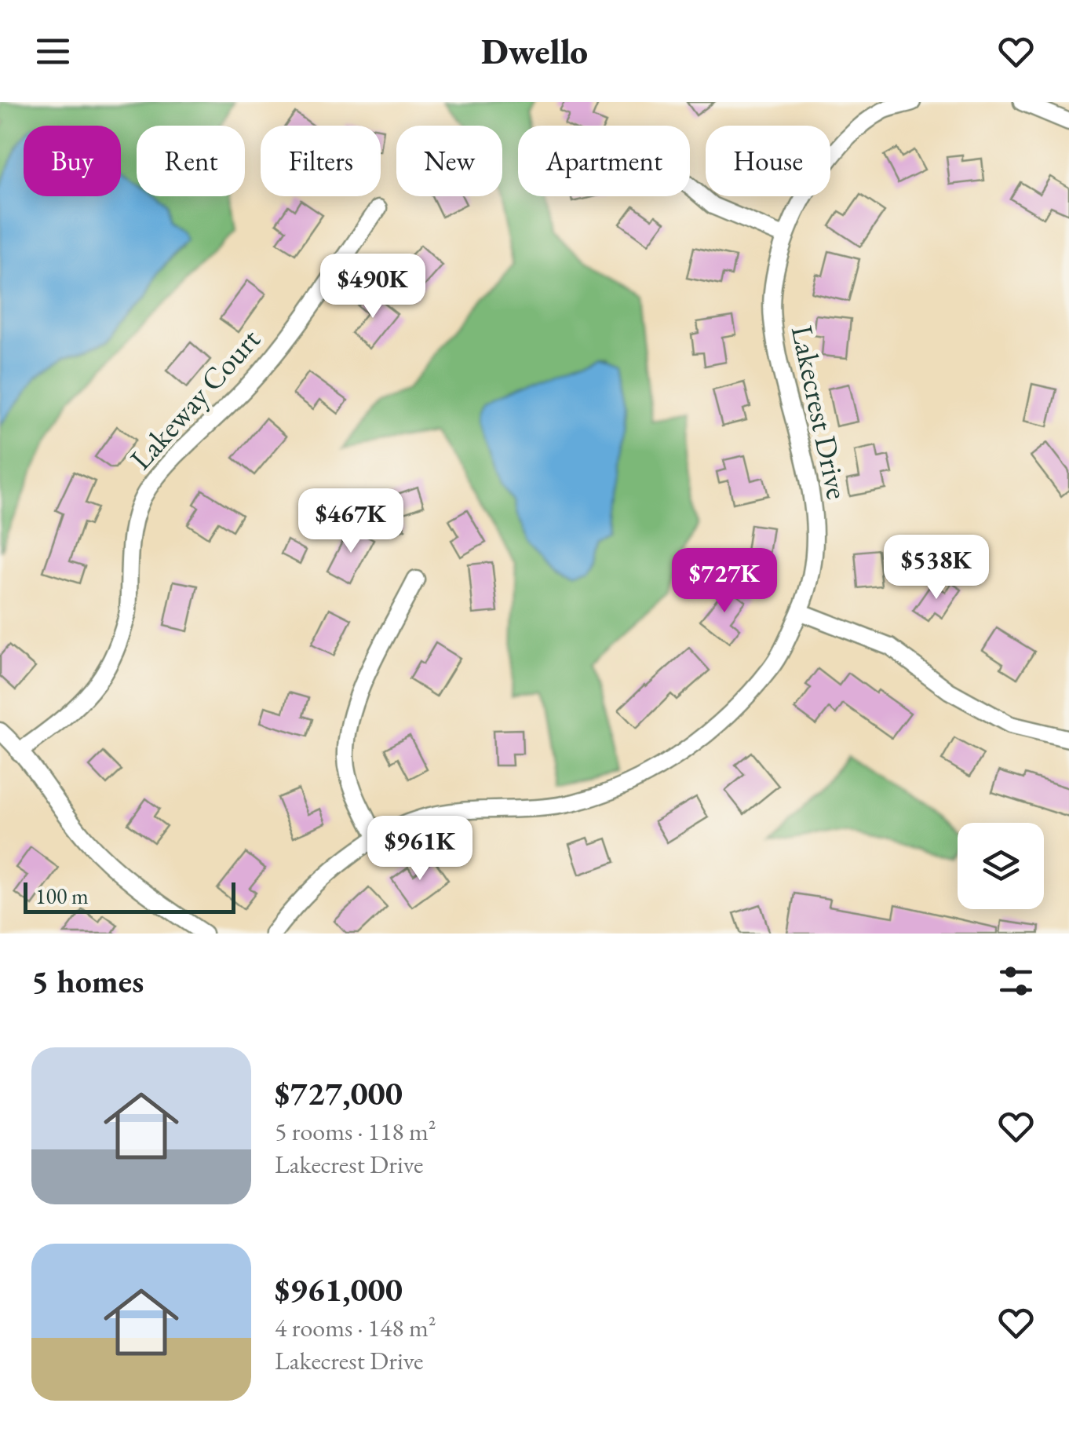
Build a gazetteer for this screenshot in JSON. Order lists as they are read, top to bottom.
{
  "streets": {
    "street": ["Lakeway Court", "Lakecrest Drive"]
  },
  "scale_bar": "100 m",
  "page": {
    "header": "Dwello",
    "chip": [
      "Buy",
      "Rent",
      "Filters",
      "New",
      "Apartment",
      "House"
    ],
    "price": [
      "$490K",
      "$467K",
      "$538K",
      "$727K",
      "$961K"
    ],
    "scale": "100 m",
    "heading": "5 homes",
    "list": [
      {
        "name": "$727,000",
        "note": "5 rooms · 118 m² · Lakecrest Drive"
      },
      {
        "name": "$961,000",
        "note": "4 rooms · 148 m² · Lakecrest Drive"
      }
    ]
  }
}
